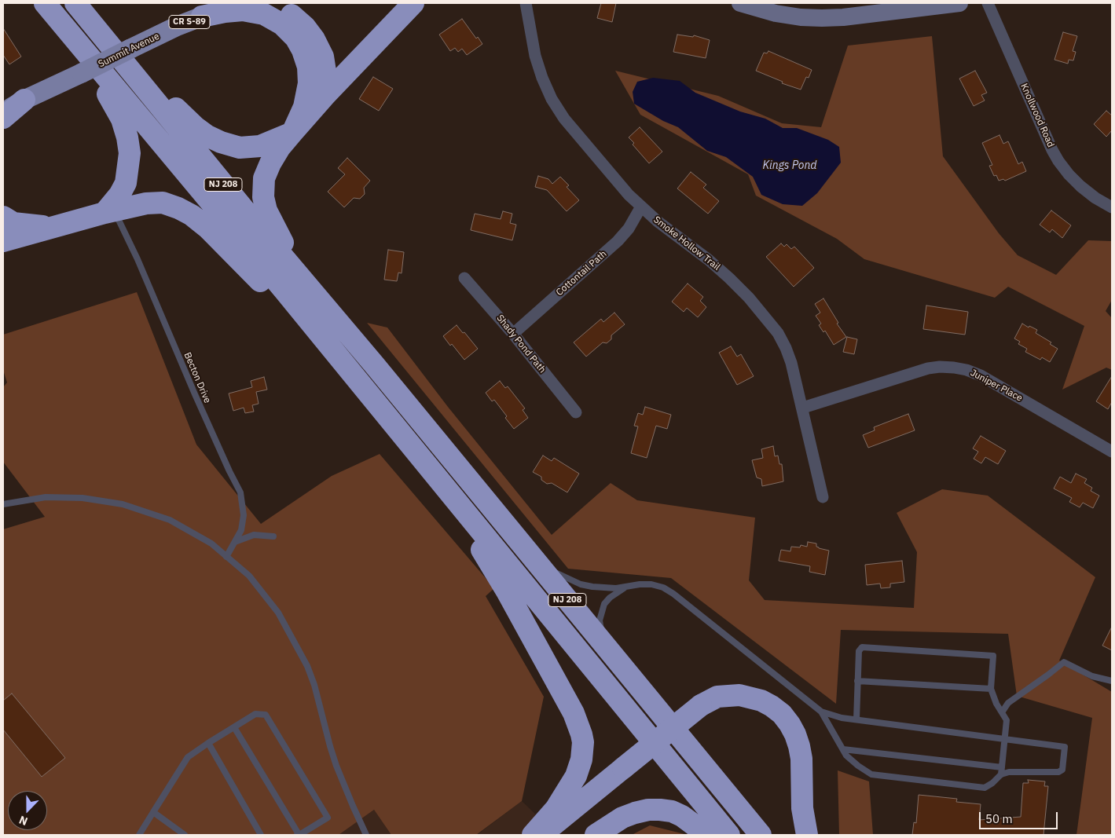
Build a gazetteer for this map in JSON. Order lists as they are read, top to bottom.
{
  "streets": {
    "highway": ["NJ 208"],
    "main road": ["CR S-89", "Summit Avenue"],
    "street": [
      "Knollwood Road",
      "Smoke Hollow Trail",
      "Cottontail Path",
      "Shady Pond Path",
      "Juniper Place"
    ],
    "lane": ["Becton Drive"]
  },
  "crossings": [
    ["Smoke Hollow Trail", "Cottontail Path"],
    ["Smoke Hollow Trail", "Juniper Place"],
    ["Cottontail Path", "Shady Pond Path"]
  ],
  "water": ["Kings Pond"],
  "scale_bar": "50 m",
  "north": "bottom"
}
